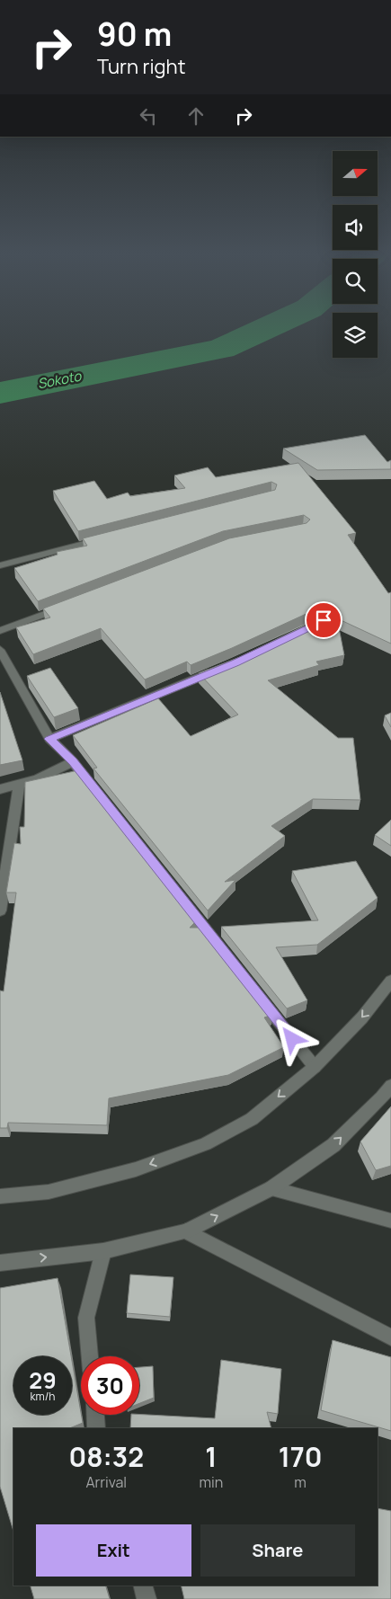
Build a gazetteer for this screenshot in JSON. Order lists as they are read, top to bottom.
{
  "water": ["Sokoto"],
  "north": "right",
  "page": {
    "turn": ["90 m", "Turn right"],
    "speed": "29 km/h",
    "limit": "30",
    "eta": [
      "08:32",
      "Arrival",
      "1",
      "min",
      "170",
      "m"
    ],
    "buttons": ["Exit", "Share"]
  }
}
